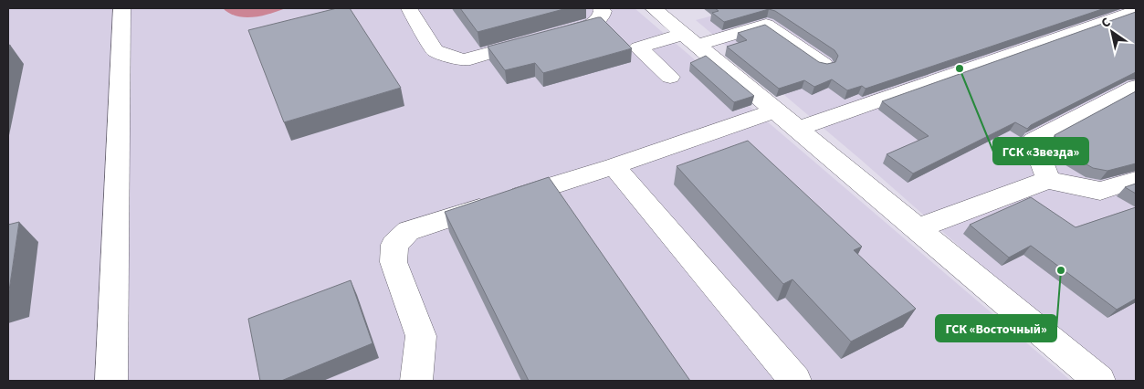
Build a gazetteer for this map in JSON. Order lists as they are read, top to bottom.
{
  "places": ["ГСК «Звезда»", "ГСК «Восточный»"],
  "north": "top left"
}
